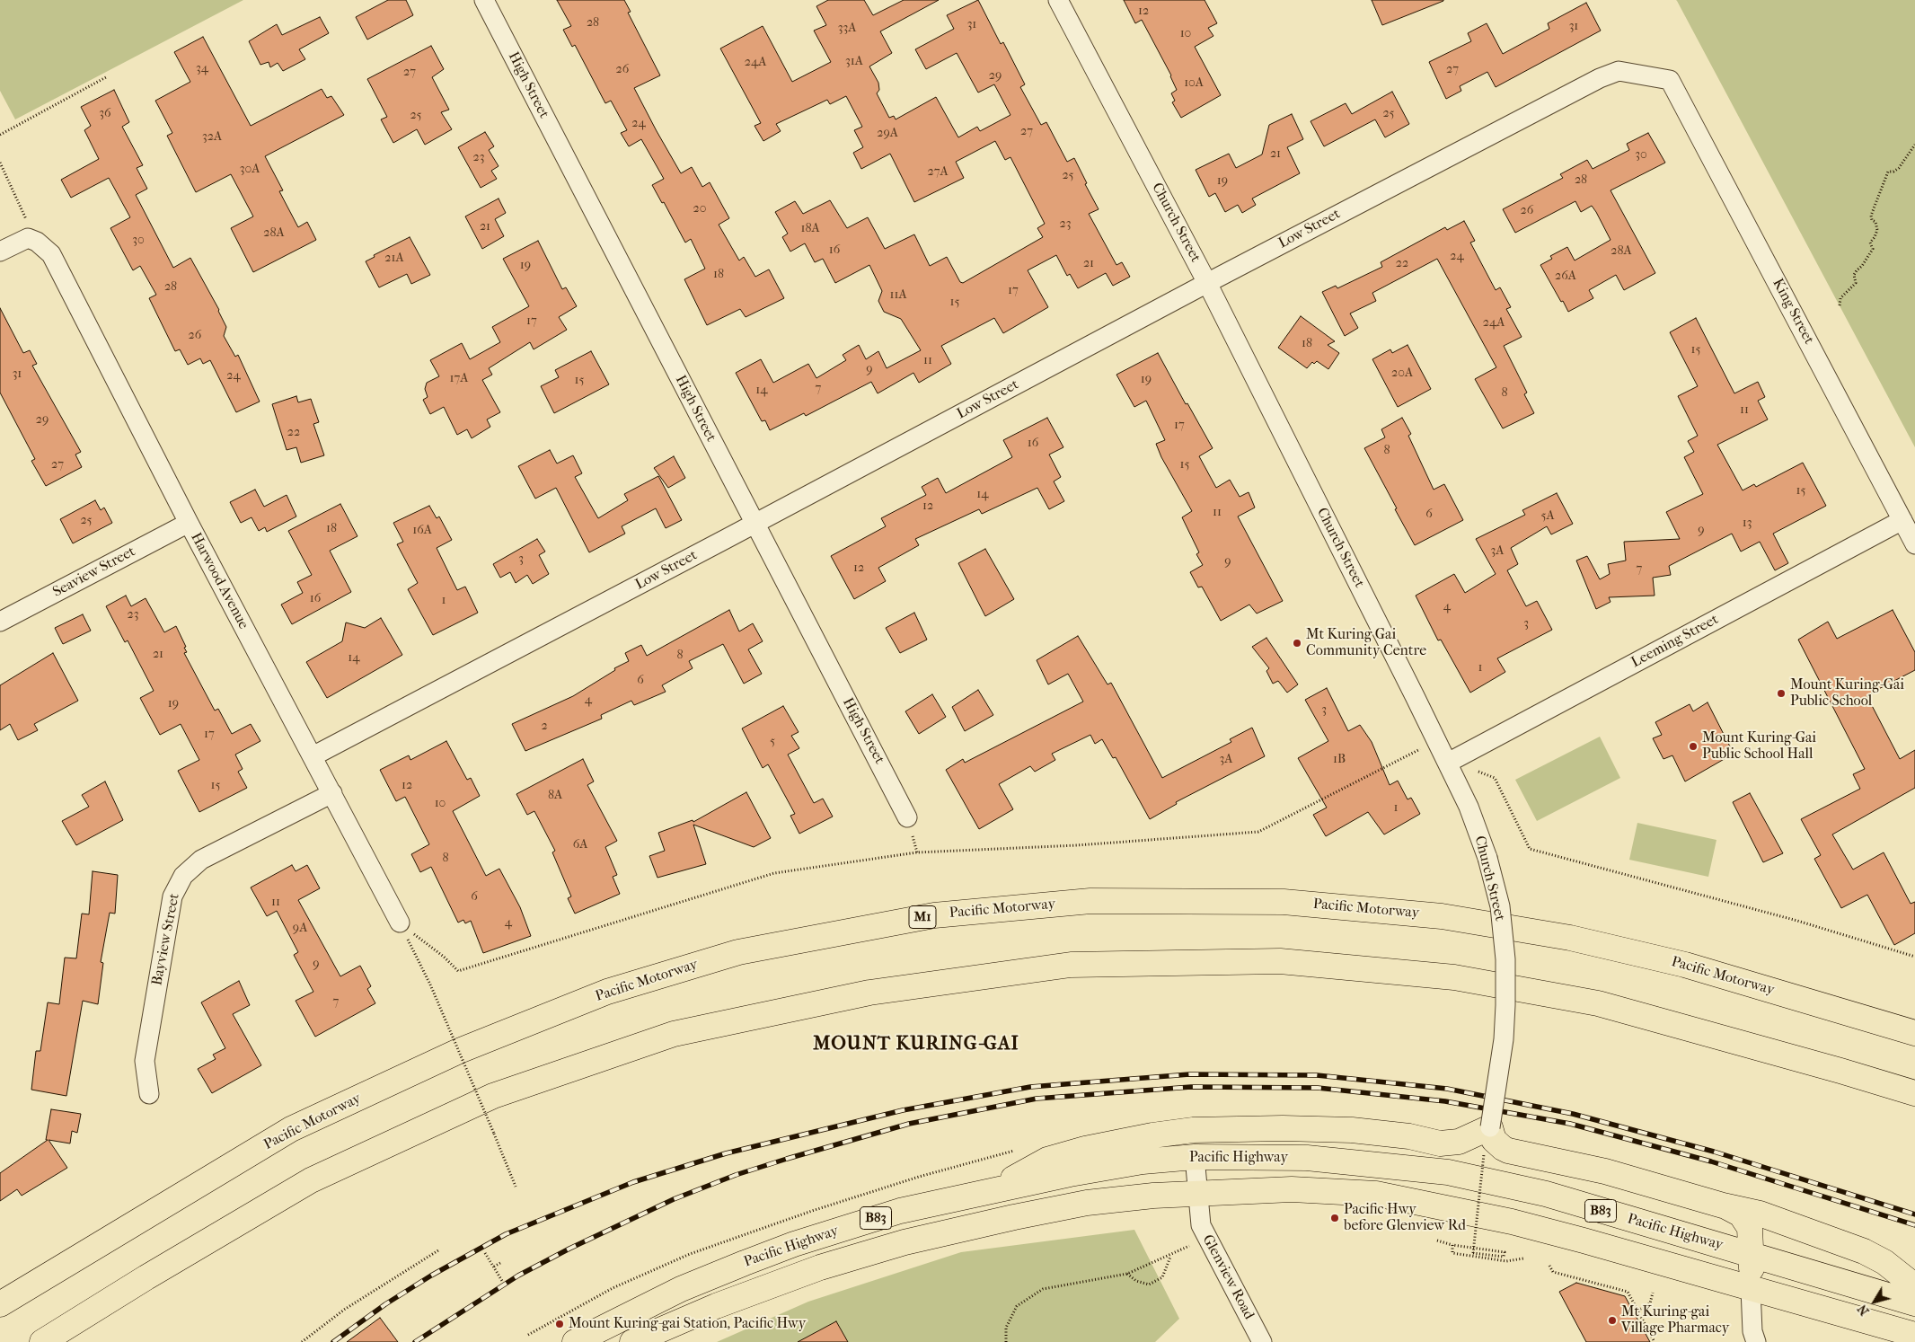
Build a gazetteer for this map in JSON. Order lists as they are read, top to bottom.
{
  "streets": {
    "main road": [
      "Pacific Motorway",
      "M1",
      "Pacific Highway",
      "B83"
    ],
    "street": [
      "High Street",
      "Church Street",
      "Low Street",
      "King Street",
      "Seaview Street",
      "Harwood Avenue",
      "Leeming Street",
      "Bayview Street",
      "Glenview Road"
    ]
  },
  "crossings": [
    ["High Street", "Low Street"],
    ["Church Street", "Low Street"],
    ["Church Street", "Leeming Street"],
    ["Low Street", "King Street"],
    ["Low Street", "Harwood Avenue"],
    ["King Street", "Leeming Street"],
    ["Seaview Street", "Harwood Avenue"],
    ["Harwood Avenue", "Bayview Street"],
    ["Pacific Highway", "Glenview Road"]
  ],
  "districts": ["MOUNT KURING-GAI"],
  "places": [
    "Mt Kuring Gai Community Centre",
    "Mount Kuring-Gai Public School",
    "Mount Kuring-Gai Public School Hall",
    "Pacific Hwy before Glenview Rd",
    "Mt Kuring-gai Village Pharmacy",
    "Mount Kuring-gai Station, Pacific Hwy"
  ],
  "house_numbers": [
    "12",
    "28",
    "31",
    "31",
    "33A",
    "10",
    "31A",
    "24A",
    "34",
    "26",
    "27",
    "27",
    "29",
    "10A",
    "36",
    "25",
    "25",
    "24",
    "27",
    "29A",
    "32A",
    "21",
    "30",
    "23",
    "30A",
    "27A",
    "25",
    "28",
    "19",
    "20",
    "26",
    "23",
    "21",
    "18A",
    "28A",
    "30",
    "16",
    "28A",
    "24",
    "21A",
    "21",
    "22",
    "19",
    "18",
    "26A",
    "28",
    "17",
    "11A",
    "15",
    "17",
    "24A",
    "26",
    "18",
    "15",
    "11",
    "9",
    "20A",
    "31",
    "24",
    "17A",
    "19",
    "15",
    "7",
    "14",
    "8",
    "11",
    "29",
    "17",
    "22",
    "16",
    "8",
    "27",
    "15",
    "15",
    "14",
    "12",
    "11",
    "6",
    "5A",
    "25",
    "13",
    "18",
    "16A",
    "9",
    "3A",
    "3",
    "9",
    "12",
    "7",
    "16",
    "1",
    "4",
    "23",
    "3",
    "21",
    "8",
    "14",
    "1",
    "6",
    "4",
    "19",
    "3",
    "2",
    "17",
    "5",
    "3A",
    "1B",
    "15",
    "12",
    "8A",
    "10",
    "1",
    "6A",
    "8",
    "6",
    "11",
    "4",
    "9A",
    "9",
    "7"
  ],
  "north": "bottom left"
}
